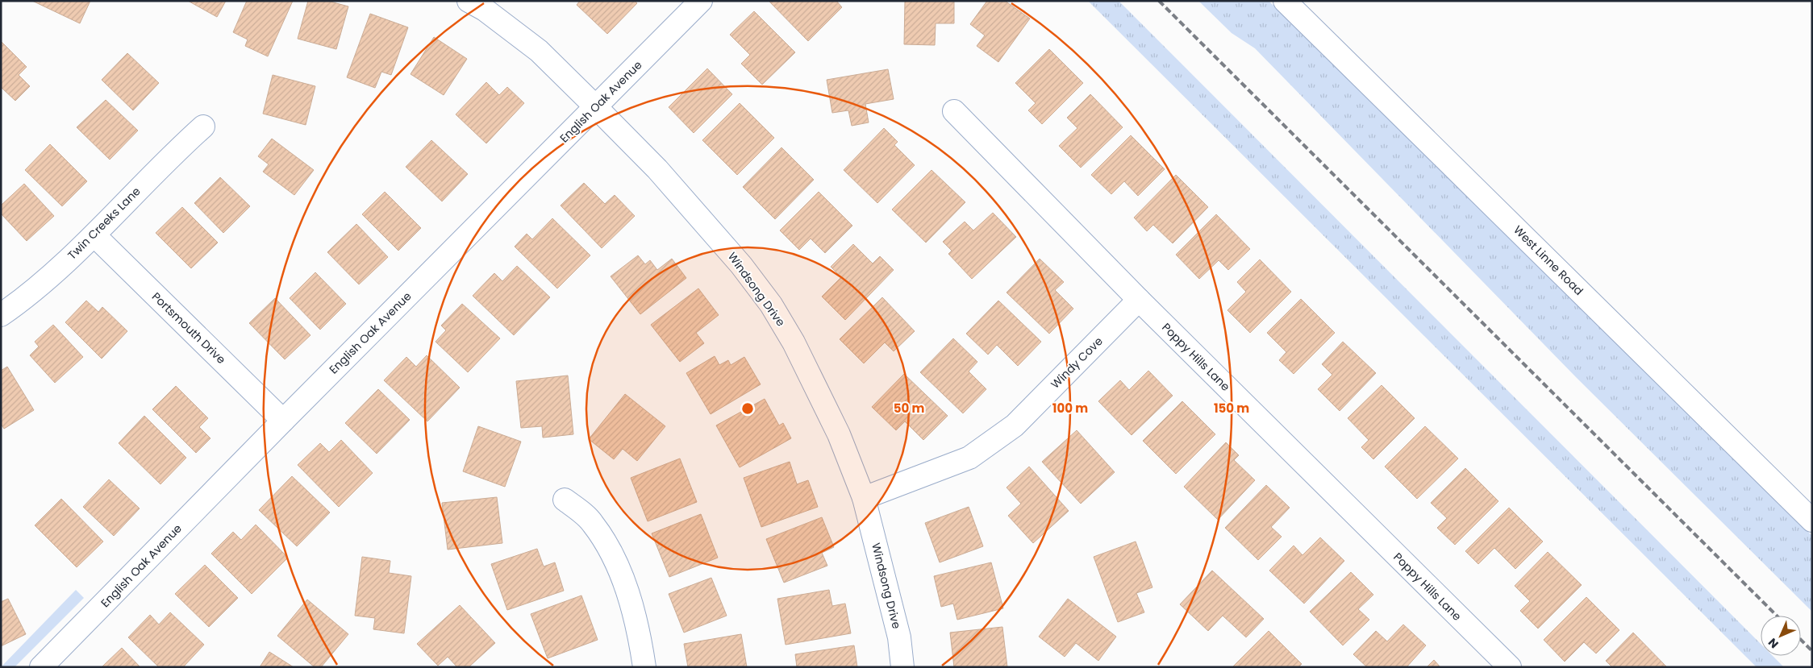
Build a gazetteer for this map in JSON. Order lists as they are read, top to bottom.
{
  "streets": {
    "street": [
      "English Oak Avenue",
      "Twin Creeks Lane",
      "West Linne Road",
      "Windsong Drive",
      "Portsmouth Drive",
      "Poppy Hills Lane",
      "Windy Cove"
    ]
  },
  "crossings": [
    ["English Oak Avenue", "Windsong Drive"],
    ["English Oak Avenue", "Portsmouth Drive"],
    ["Twin Creeks Lane", "Portsmouth Drive"],
    ["Windsong Drive", "Windy Cove"],
    ["Poppy Hills Lane", "Windy Cove"]
  ],
  "north": "bottom left",
  "rings": ["50 m", "100 m", "150 m"]
}
